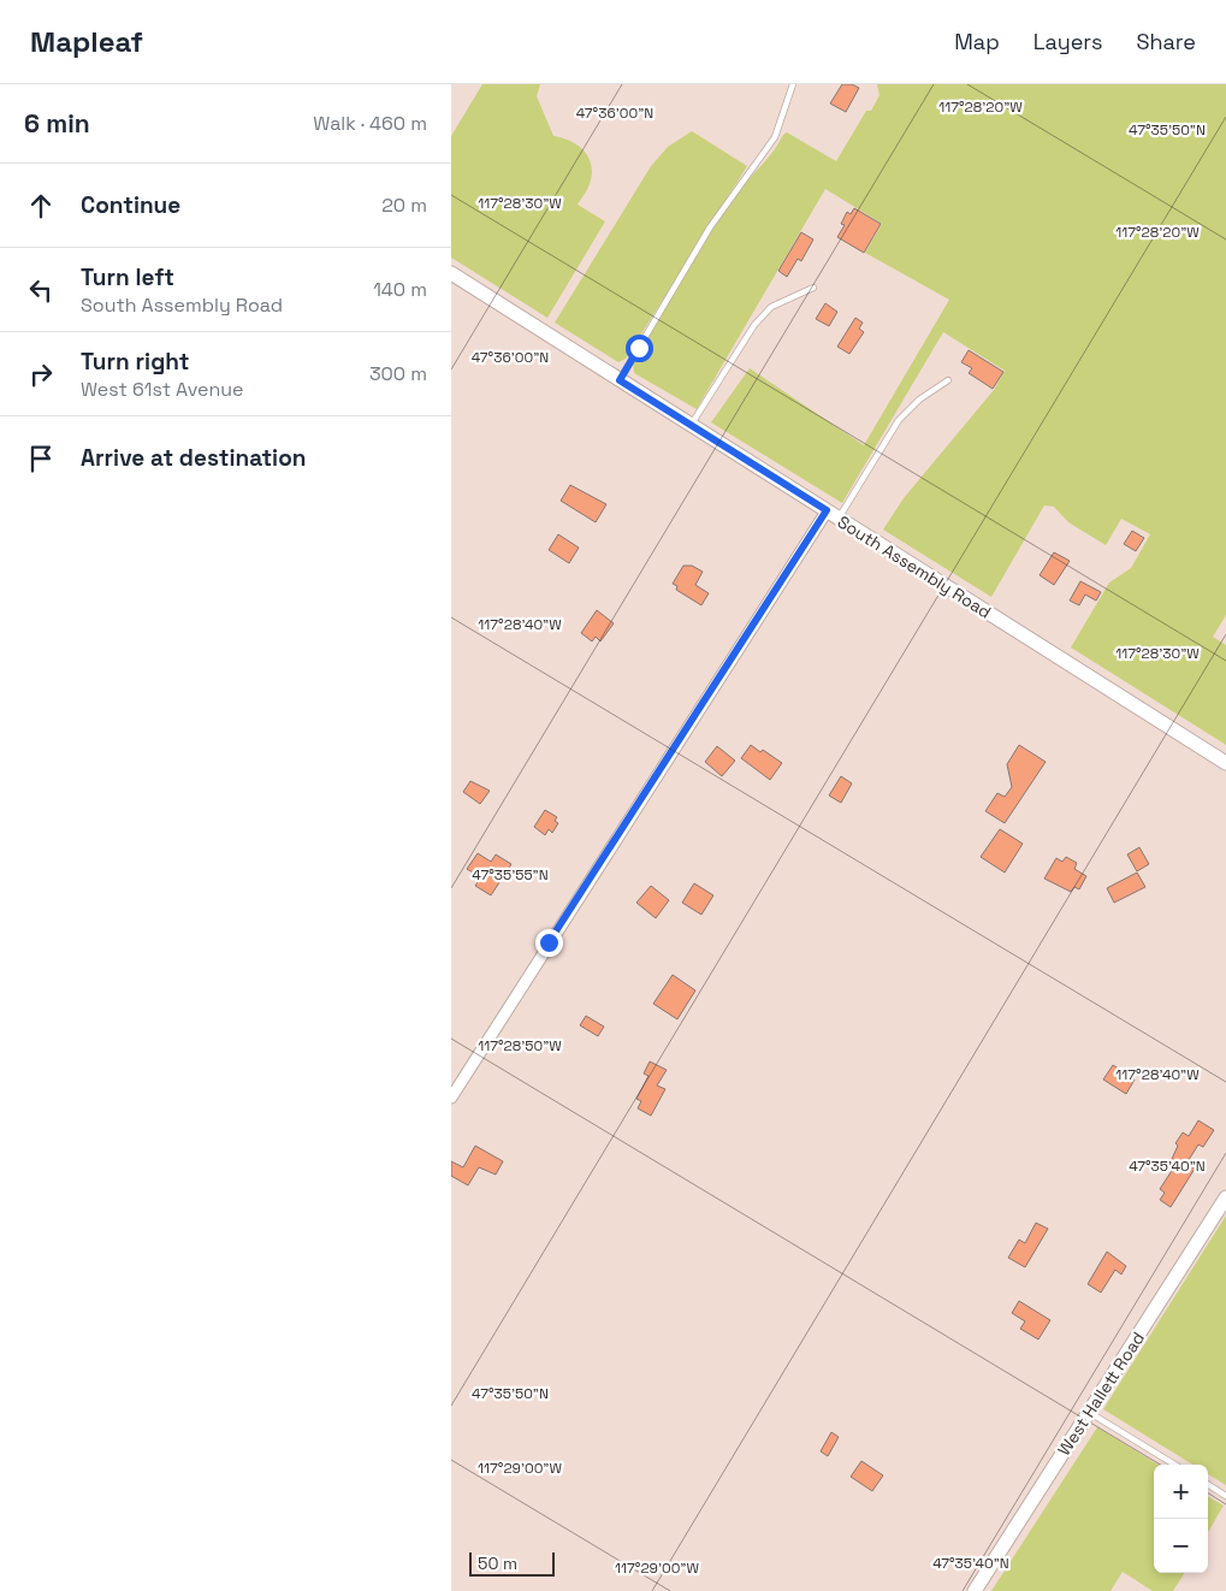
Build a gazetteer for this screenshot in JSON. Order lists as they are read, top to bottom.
{
  "streets": {
    "street": ["South Assembly Road", "West Hallett Road"]
  },
  "scale_bar": "50 m",
  "page": {
    "header": "Mapleaf",
    "nav": ["Map", "Layers", "Share"],
    "heading": ["6 min", "Walk · 460 m"],
    "list": [
      ["Continue", "20 m"],
      ["Turn left", "South Assembly Road", "140 m"],
      ["Turn right", "West 61st Avenue", "300 m"],
      "Arrive at destination"
    ],
    "map_buttons": ["+", "−"],
    "scale": "50 m"
  },
  "coordinates": [
    "117°28'20\"W",
    "47°36'00\"N",
    "47°35'50\"N",
    "117°28'30\"W",
    "117°28'40\"W",
    "47°35'55\"N",
    "117°28'50\"W",
    "47°35'40\"N",
    "117°29'00\"W"
  ]
}
